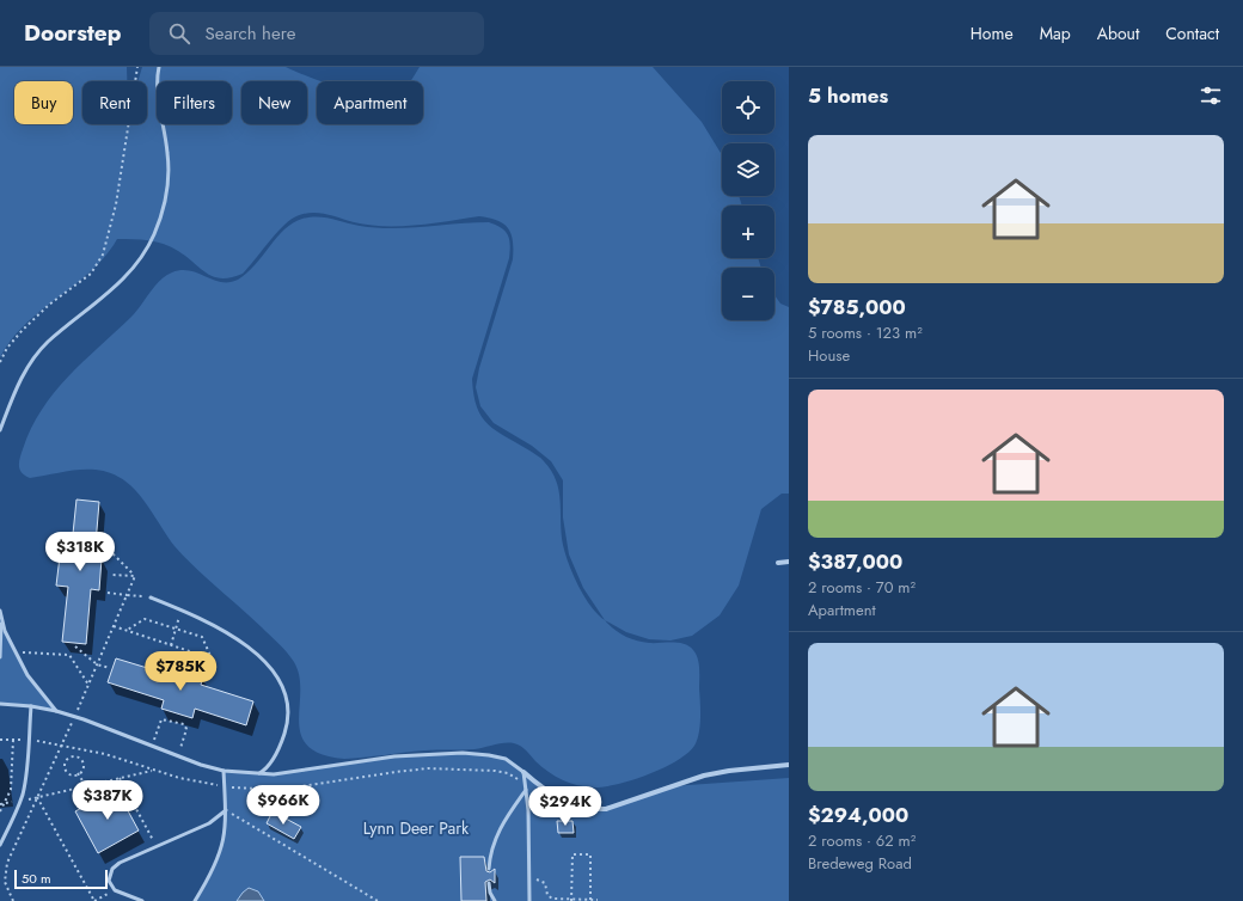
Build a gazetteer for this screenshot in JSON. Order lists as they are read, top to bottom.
{
  "parks": ["Lynn Deer Park"],
  "scale_bar": "50 m",
  "page": {
    "header": "Doorstep",
    "search": "Search here",
    "nav": [
      "Home",
      "Map",
      "About",
      "Contact"
    ],
    "heading": "5 homes",
    "map_buttons": ["+", "−"],
    "chip": [
      "Buy",
      "Rent",
      "Filters",
      "New",
      "Apartment"
    ],
    "list": [
      {
        "name": "$785,000",
        "note": "5 rooms · 123 m² · House"
      },
      {
        "name": "$387,000",
        "note": "2 rooms · 70 m² · Apartment"
      },
      {
        "name": "$294,000",
        "note": "2 rooms · 62 m² · Bredeweg Road"
      }
    ],
    "price": [
      "$318K",
      "$785K",
      "$387K",
      "$966K",
      "$294K"
    ],
    "scale": "50 m"
  }
}
